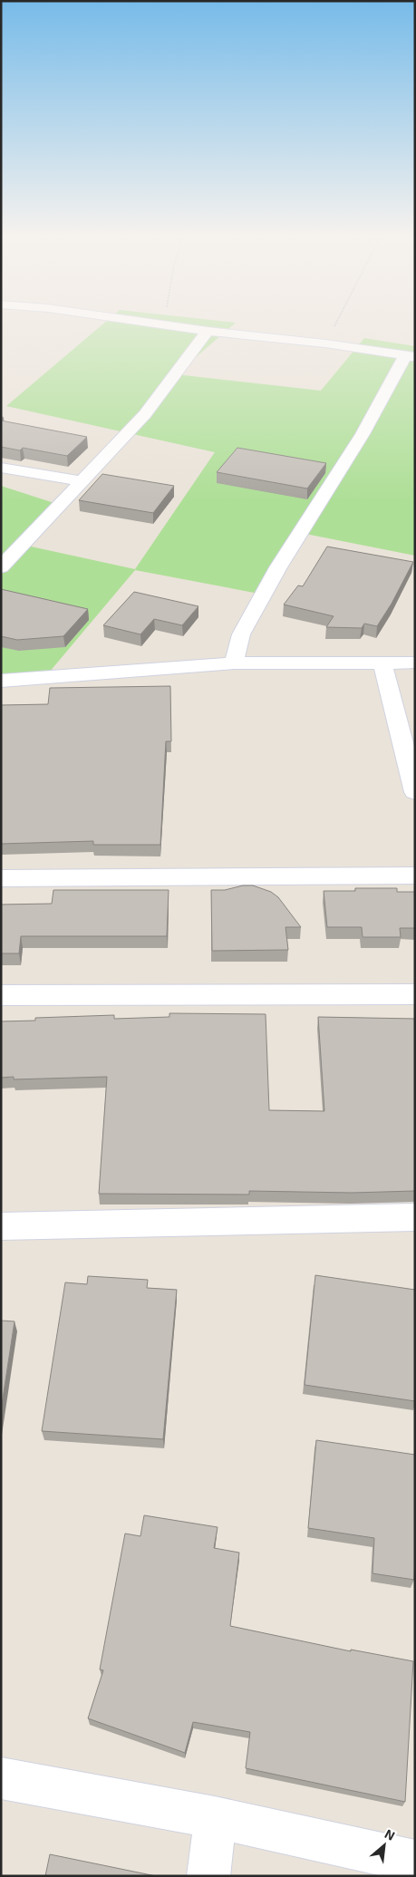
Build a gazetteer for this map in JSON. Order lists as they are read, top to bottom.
{
  "north": "top right"
}
